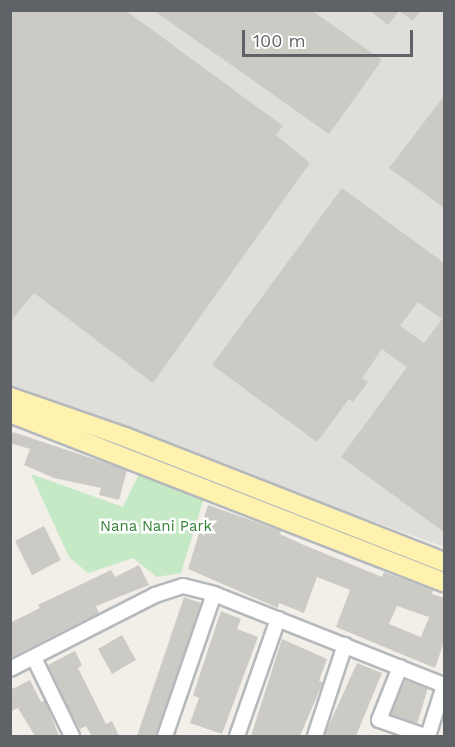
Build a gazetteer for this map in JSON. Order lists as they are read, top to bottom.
{
  "parks": ["Nana Nani Park"],
  "scale_bar": "100 m"
}
